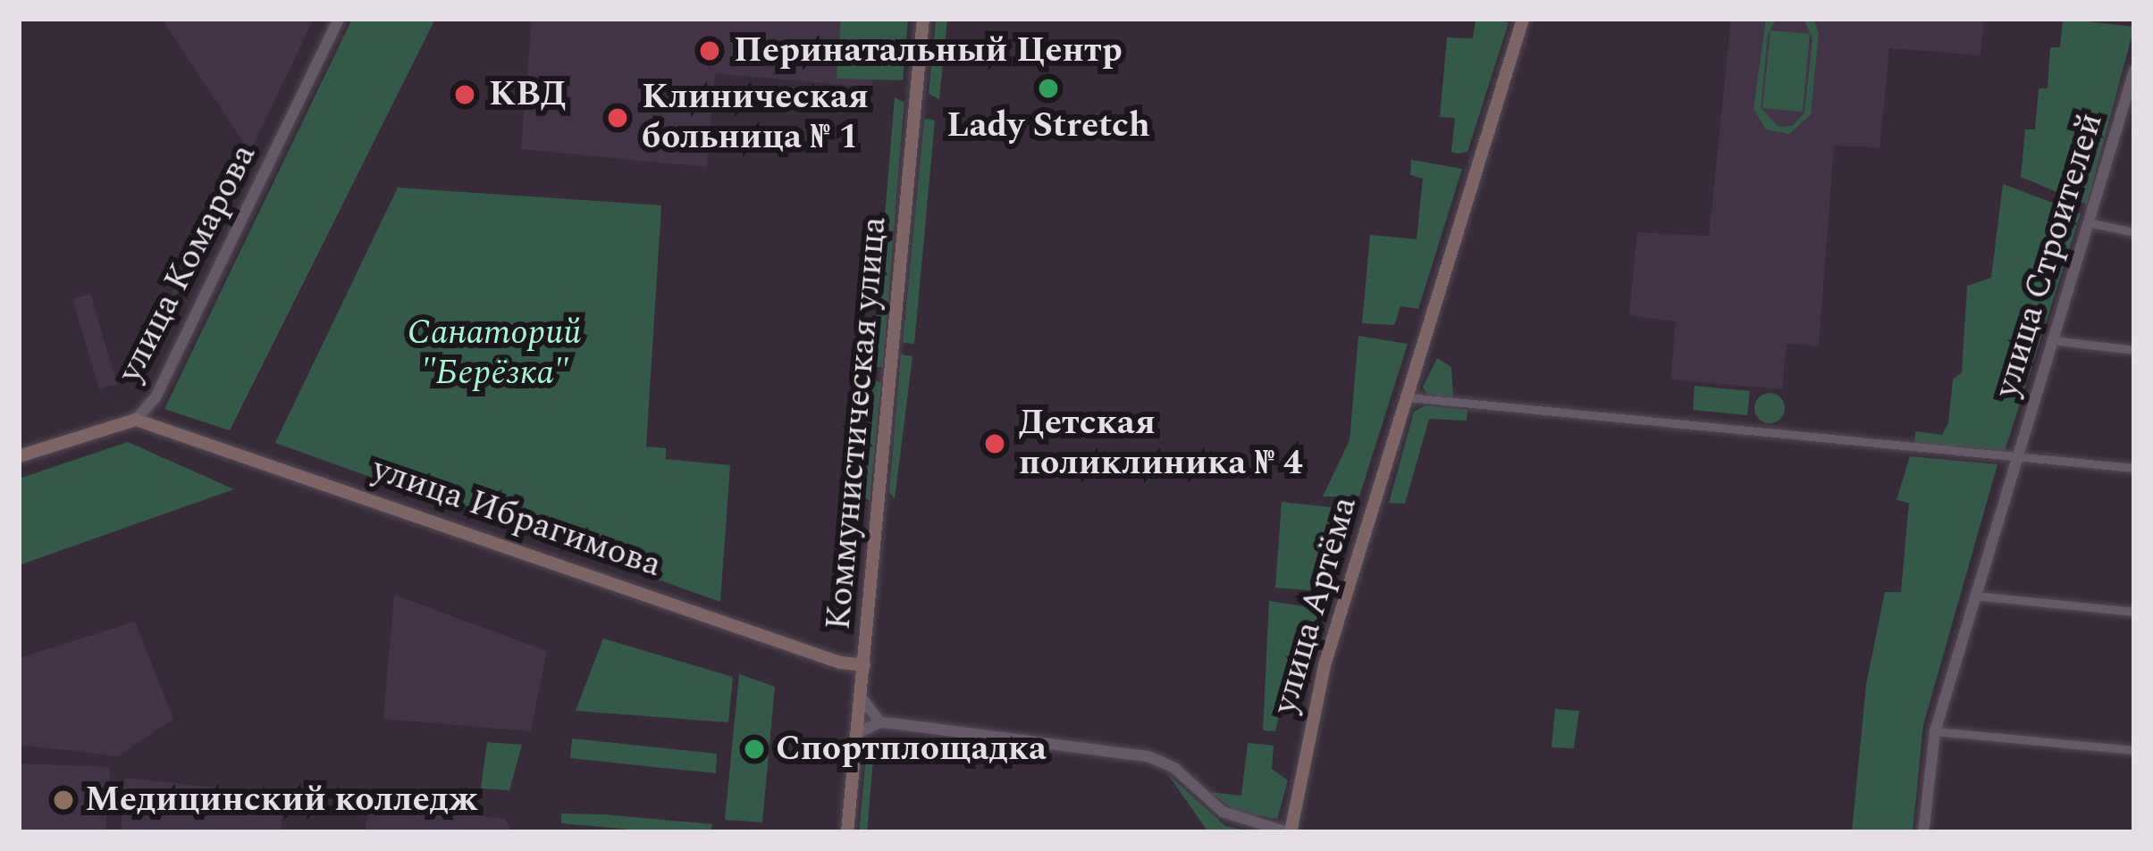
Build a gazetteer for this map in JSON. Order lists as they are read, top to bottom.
{
  "streets": {
    "main road": [
      "улица Комарова",
      "Коммунистическая улица",
      "улица Ибрагимова",
      "улица Артёма"
    ],
    "street": ["улица Строителей"]
  },
  "crossings": [
    ["улица Комарова", "улица Ибрагимова"],
    ["Коммунистическая улица", "улица Ибрагимова"]
  ],
  "parks": ["Санаторий \"Берёзка\""],
  "places": [
    "Перинатальный Центр",
    "Lady Stretch",
    "КВД",
    "Клиническая больница № 1",
    "Детская поликлиника № 4",
    "Спортплощадка",
    "Медицинский колледж"
  ]
}
